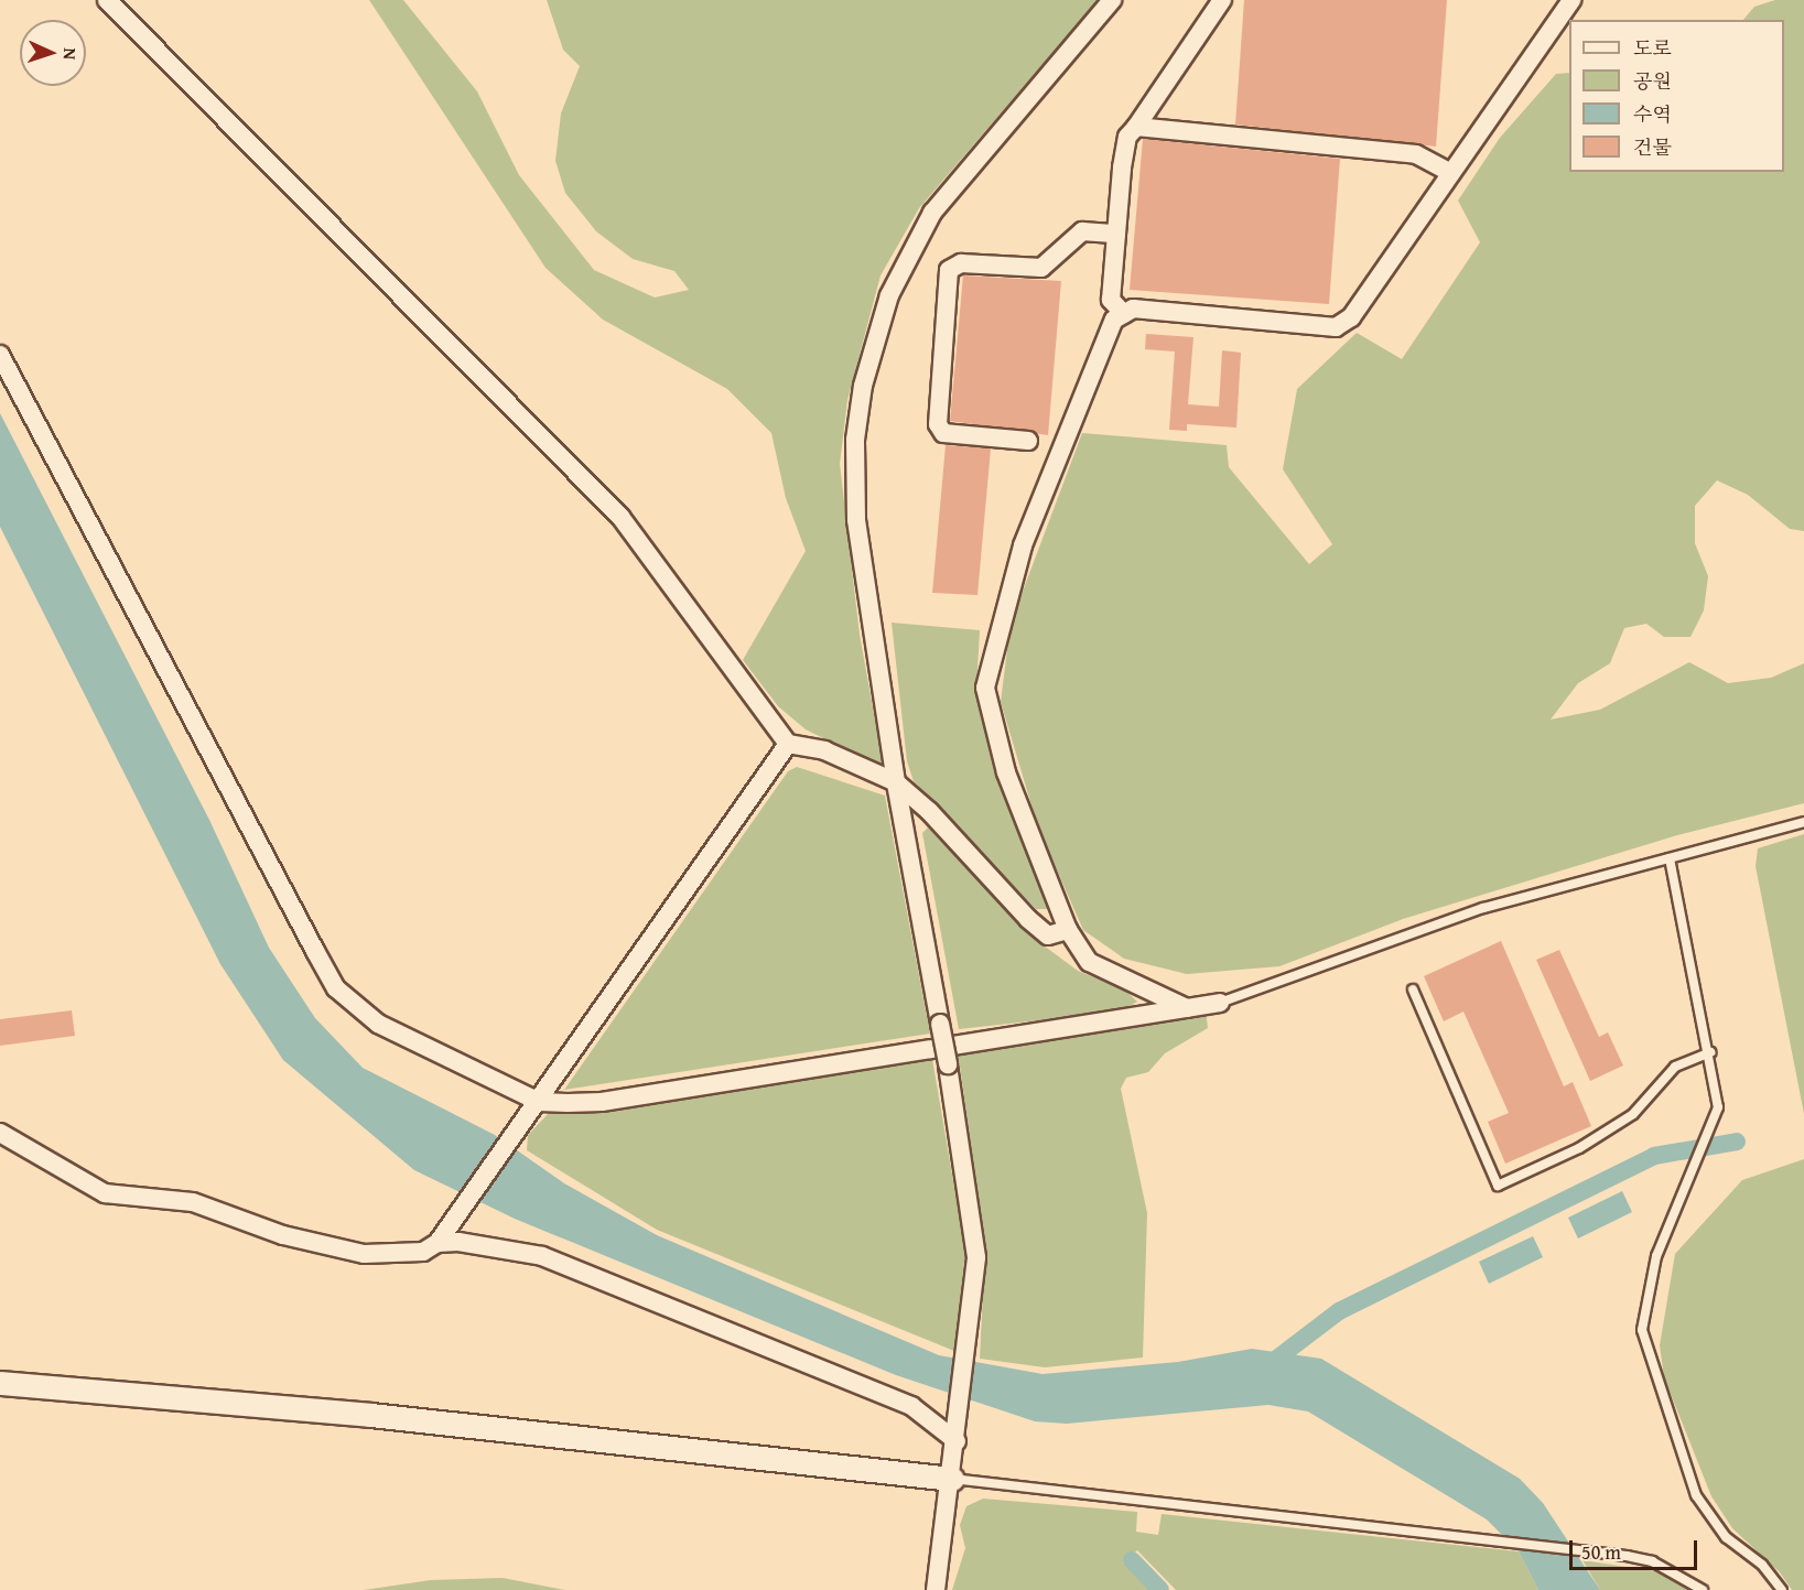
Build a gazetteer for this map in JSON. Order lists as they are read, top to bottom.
{
  "legend": [
    "도로",
    "공원",
    "수역",
    "건물"
  ],
  "scale_bar": "50 m",
  "north": "right"
}
